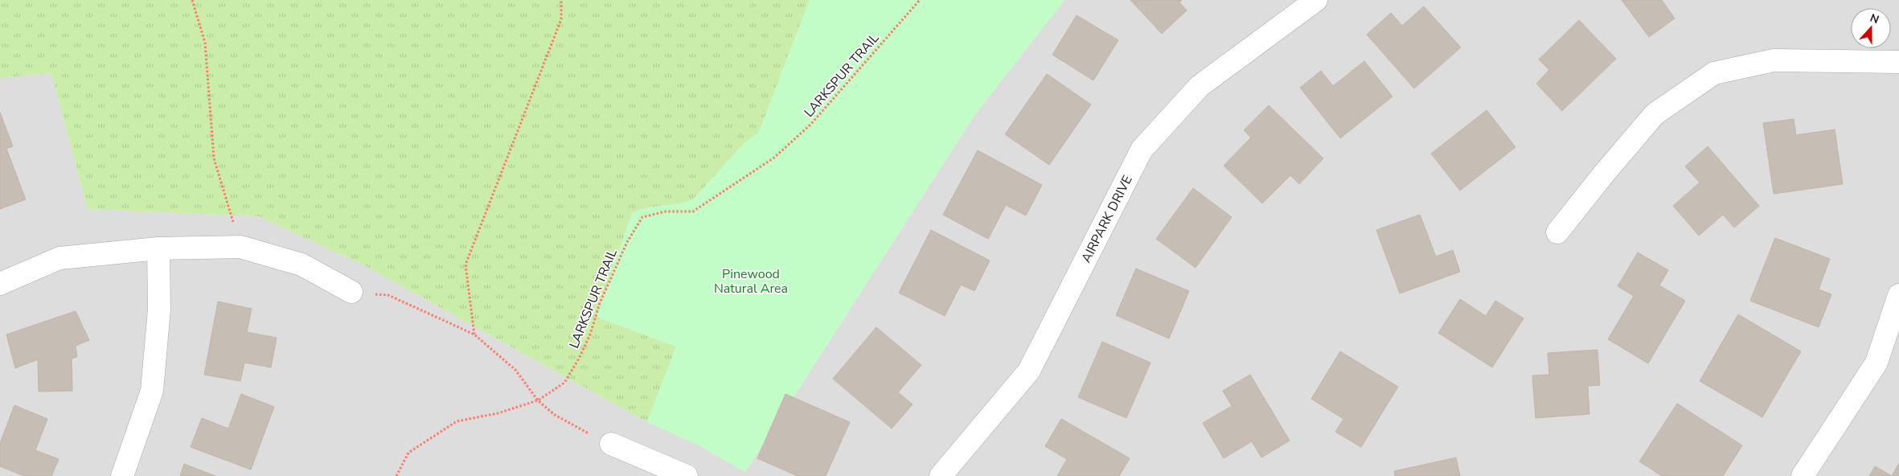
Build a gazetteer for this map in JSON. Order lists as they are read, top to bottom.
{
  "streets": {
    "street": ["AIRPARK DRIVE"],
    "path": ["LARKSPUR TRAIL"]
  },
  "parks": ["Pinewood Natural Area"],
  "north": "top"
}
